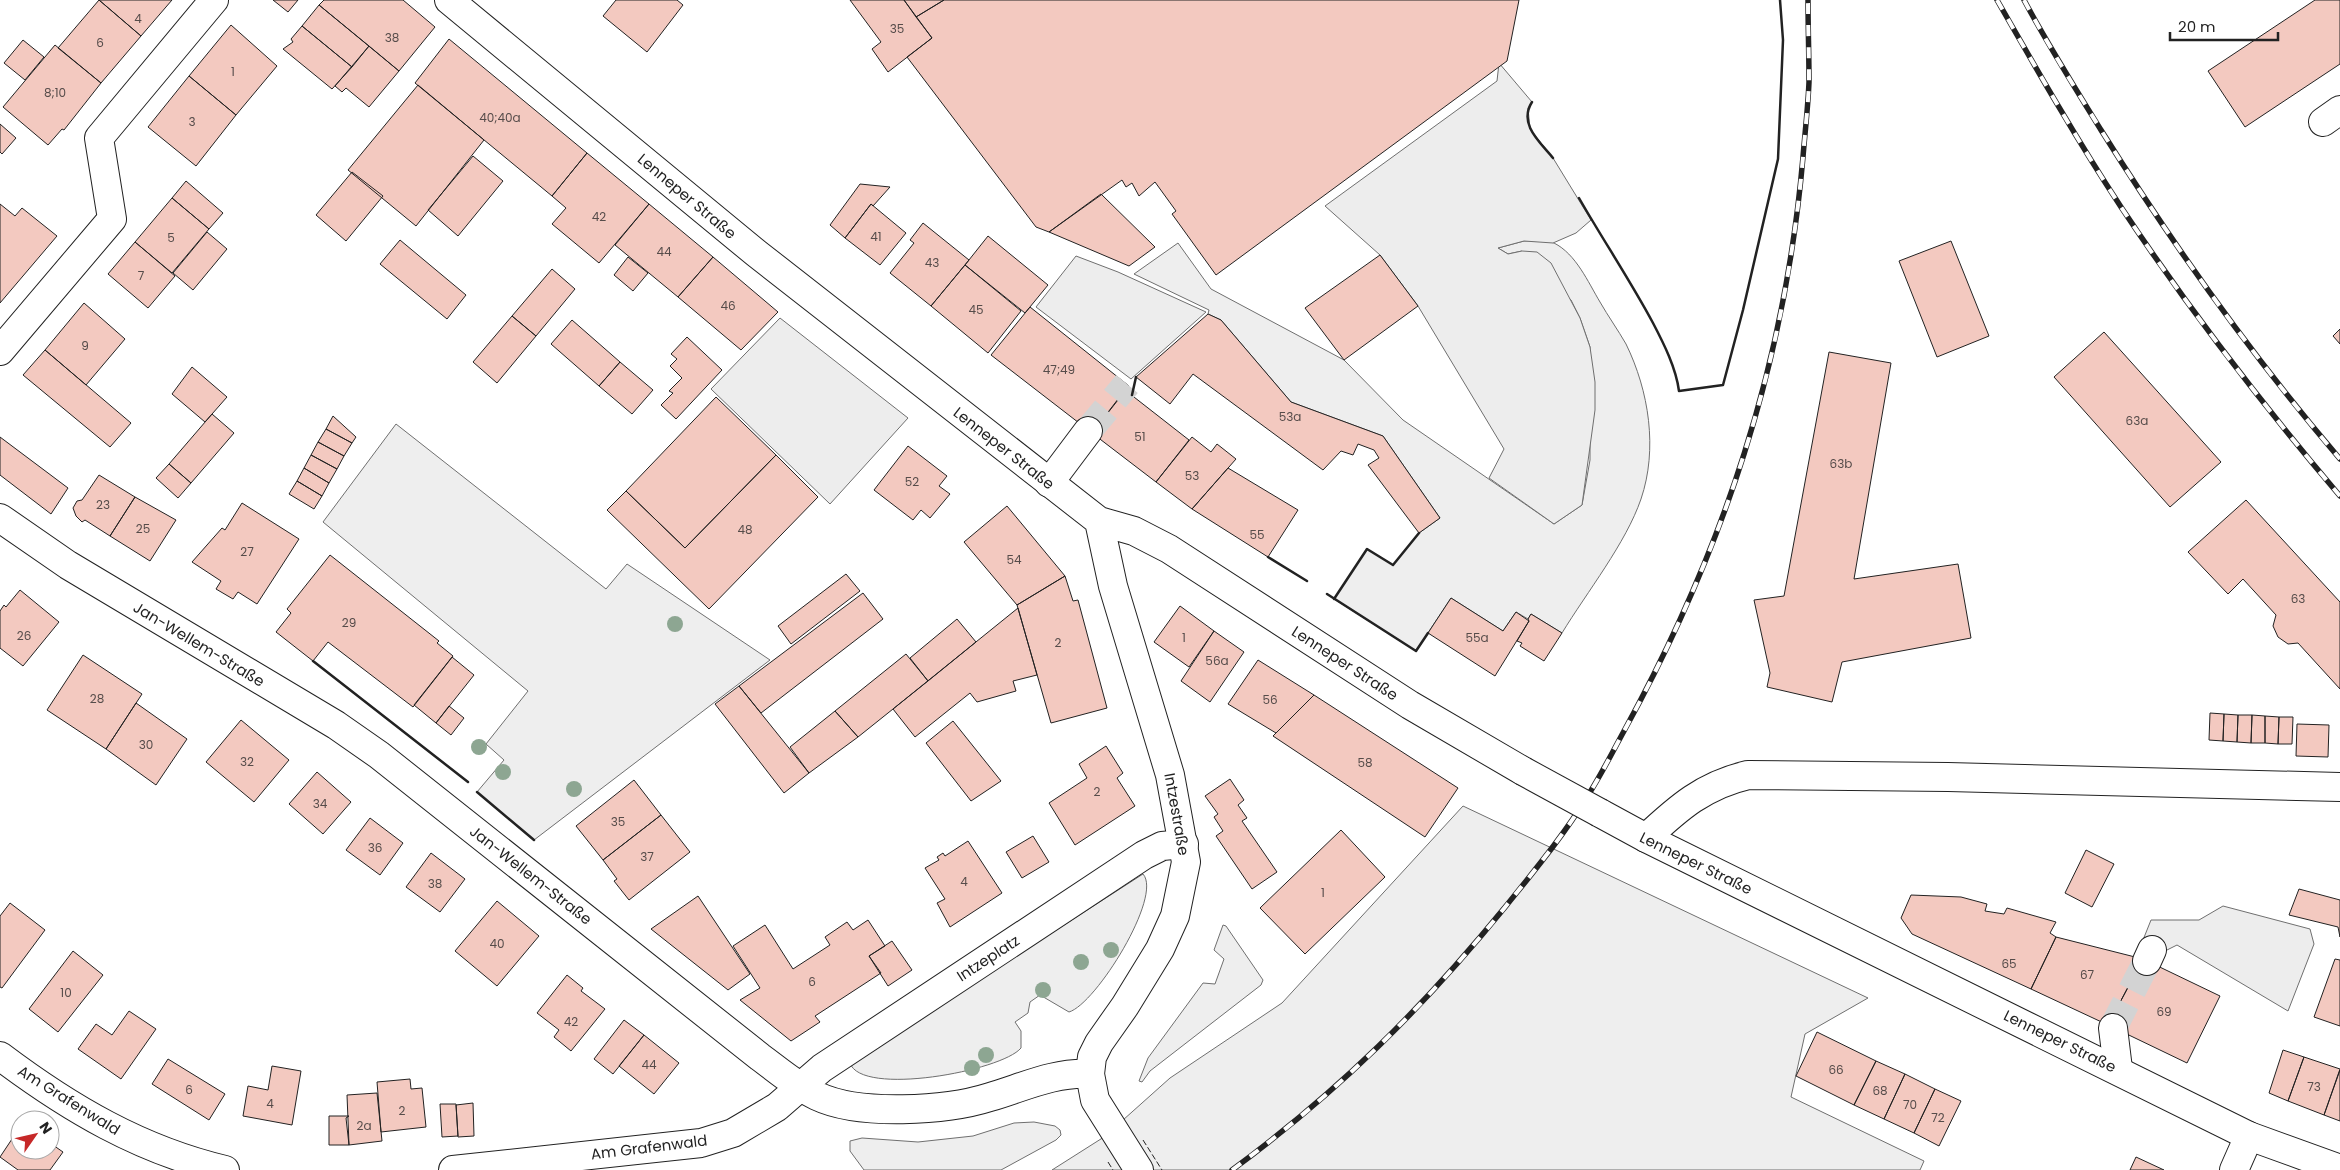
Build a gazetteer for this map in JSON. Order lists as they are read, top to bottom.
{
  "streets": {
    "main road": [
      "Lenneper Straße",
      "Jan-Wellem-Straße",
      "Intzestraße",
      "Intzeplatz",
      "Am Grafenwald"
    ]
  },
  "crossings": [
    ["Lenneper Straße", "Intzestraße"],
    ["Jan-Wellem-Straße", "Intzestraße"],
    ["Jan-Wellem-Straße", "Intzeplatz"],
    ["Jan-Wellem-Straße", "Am Grafenwald"],
    ["Intzestraße", "Intzeplatz"],
    ["Intzeplatz", "Am Grafenwald"]
  ],
  "house_numbers": [
    "4",
    "35",
    "38",
    "6",
    "1",
    "8;10",
    "40;40a",
    "3",
    "42",
    "41",
    "5",
    "44",
    "43",
    "7",
    "46",
    "45",
    "9",
    "47;49",
    "53a",
    "63a",
    "51",
    "63b",
    "53",
    "52",
    "23",
    "25",
    "48",
    "55",
    "27",
    "54",
    "63",
    "29",
    "26",
    "1",
    "55a",
    "2",
    "56a",
    "28",
    "56",
    "30",
    "32",
    "58",
    "2",
    "34",
    "35",
    "36",
    "37",
    "4",
    "38",
    "1",
    "40",
    "65",
    "67",
    "6",
    "10",
    "69",
    "42",
    "44",
    "66",
    "73",
    "6",
    "68",
    "4",
    "70",
    "2",
    "72",
    "2a"
  ],
  "scale_bar": "20 m",
  "north": "top right"
}
